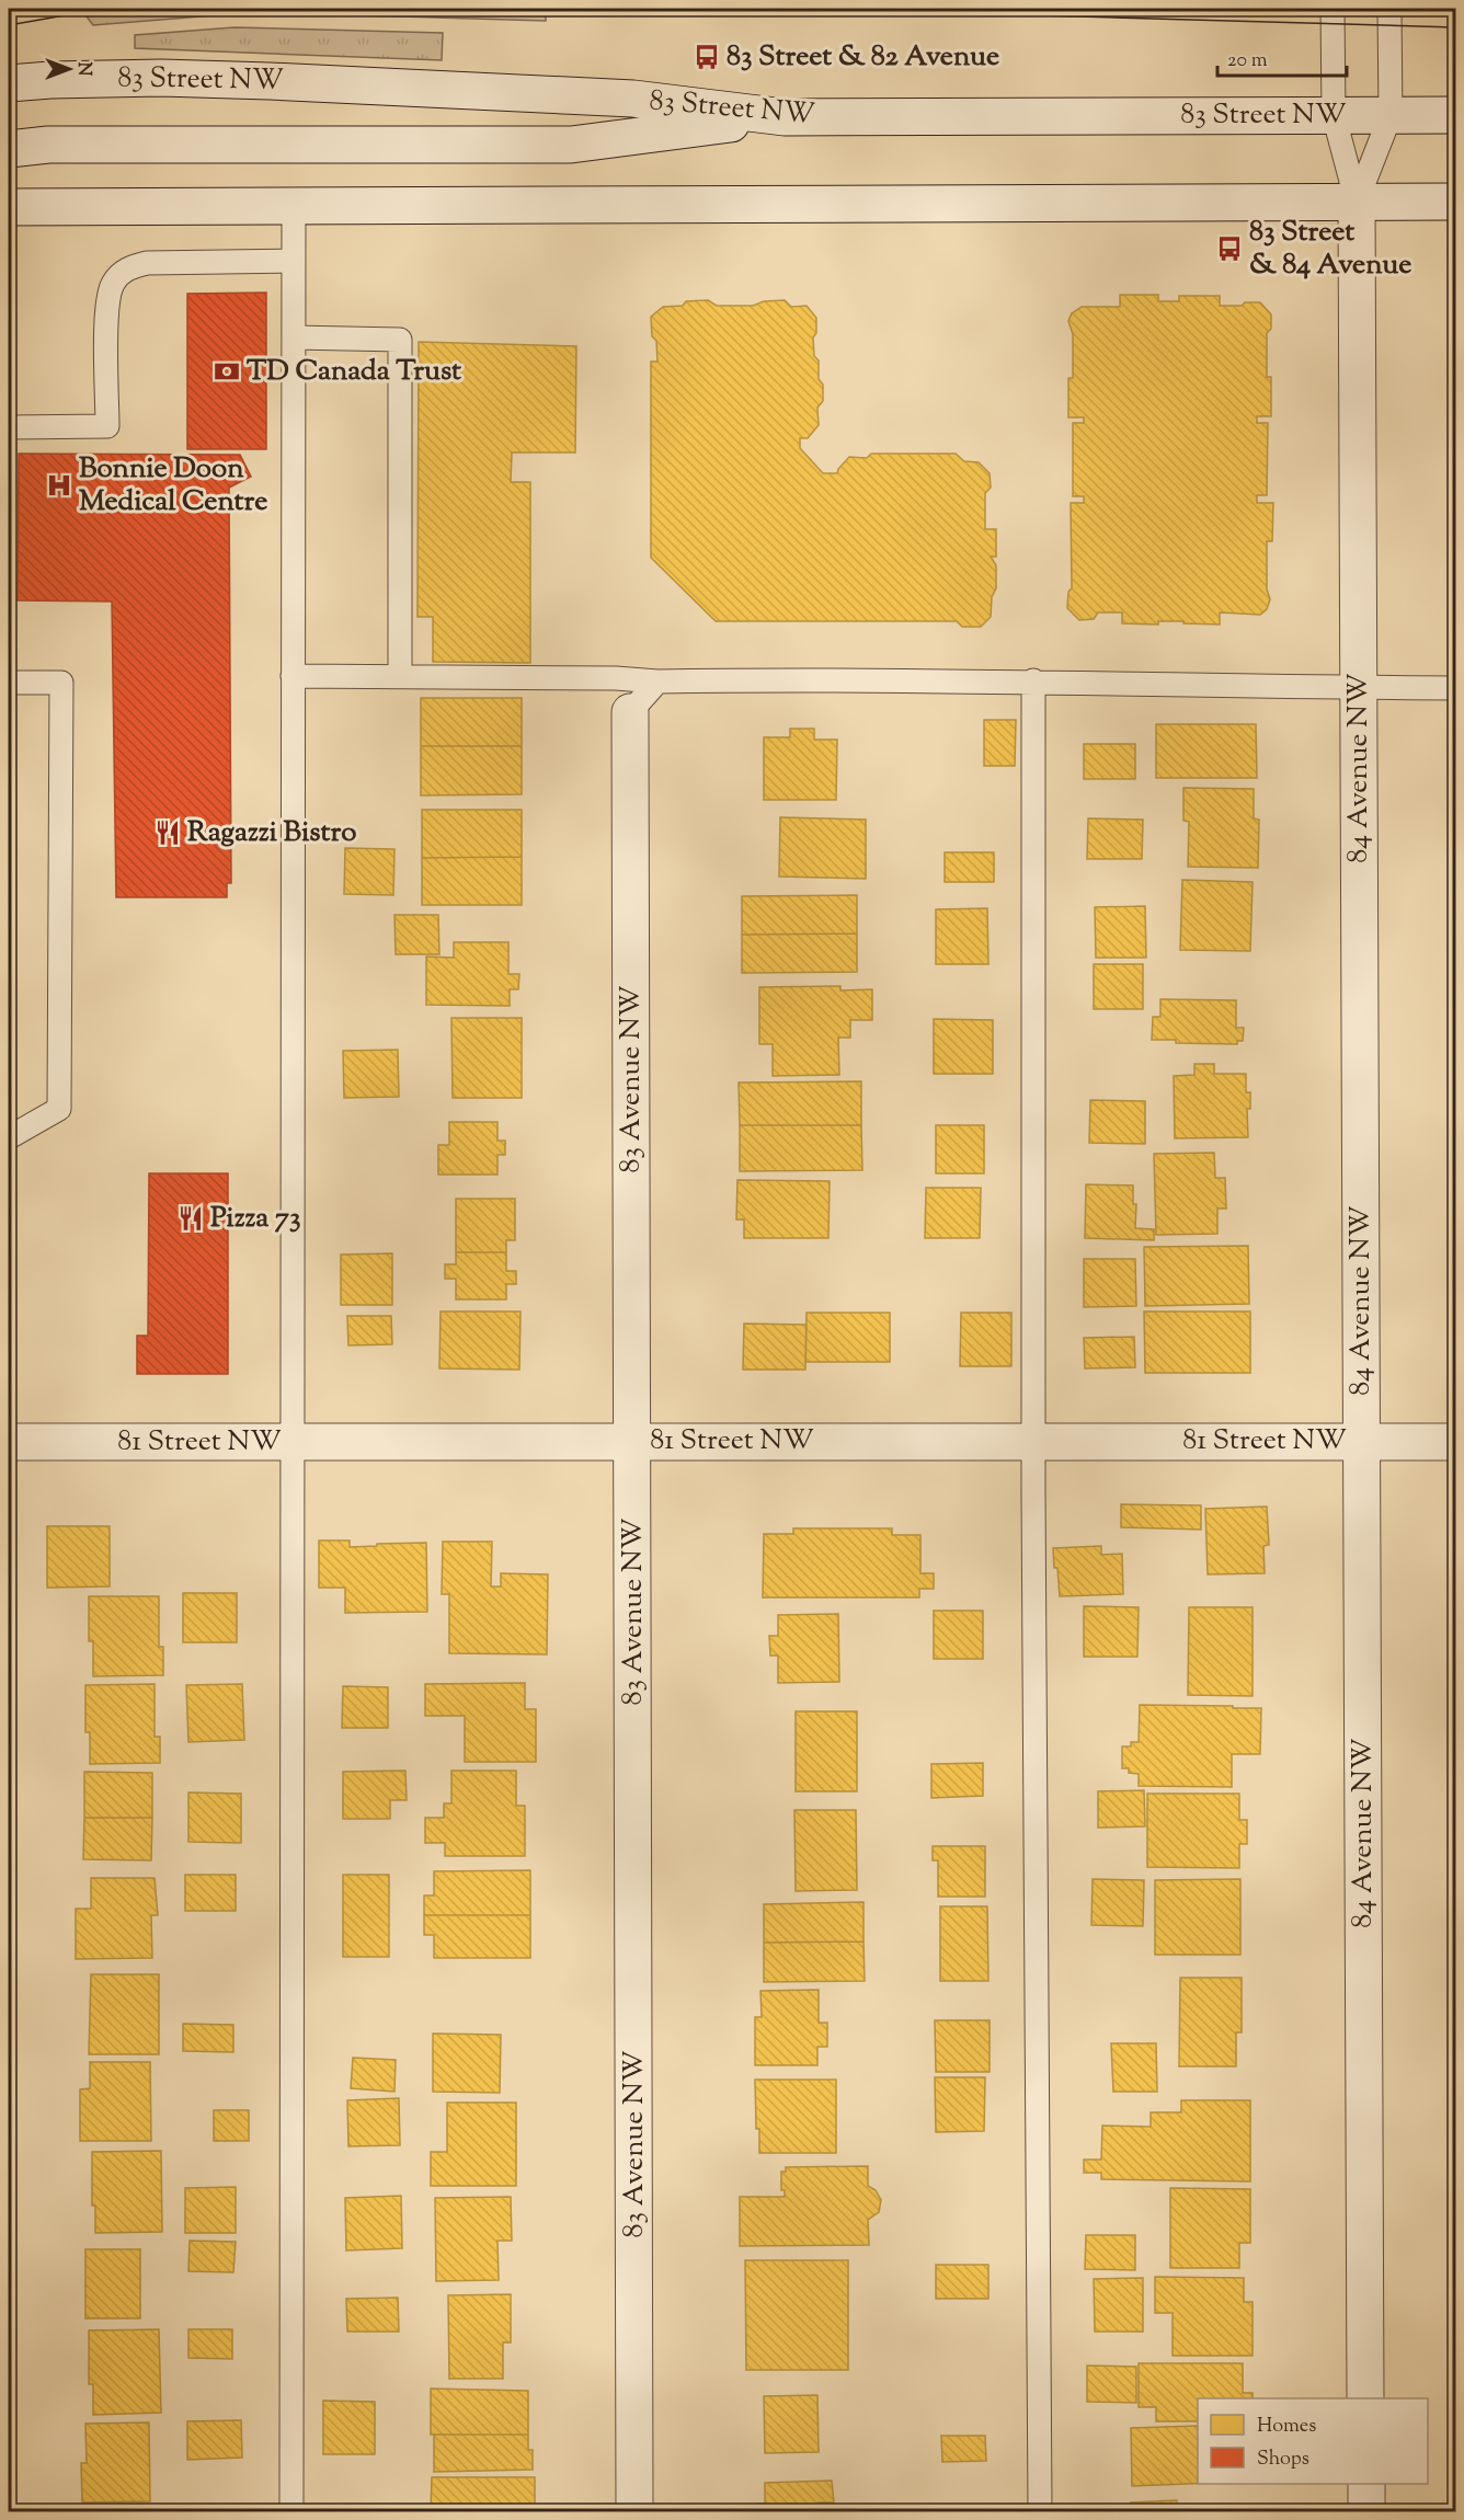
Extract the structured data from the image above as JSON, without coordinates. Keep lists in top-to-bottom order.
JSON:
{
  "streets": {
    "street": [
      "83 Street NW",
      "84 Avenue NW",
      "83 Avenue NW",
      "81 Street NW"
    ]
  },
  "crossings": [
    ["84 Avenue NW", "81 Street NW"],
    ["83 Avenue NW", "81 Street NW"]
  ],
  "places": {
    "bus stop": ["83 Street & 82 Avenue", "83 Street & 84 Avenue"],
    "bank": ["TD Canada Trust"],
    "hospital": ["Bonnie Doon Medical Centre"],
    "restaurant": ["Ragazzi Bistro", "Pizza 73"]
  },
  "legend": ["Homes", "Shops"],
  "scale_bar": "20 m",
  "north": "right"
}
